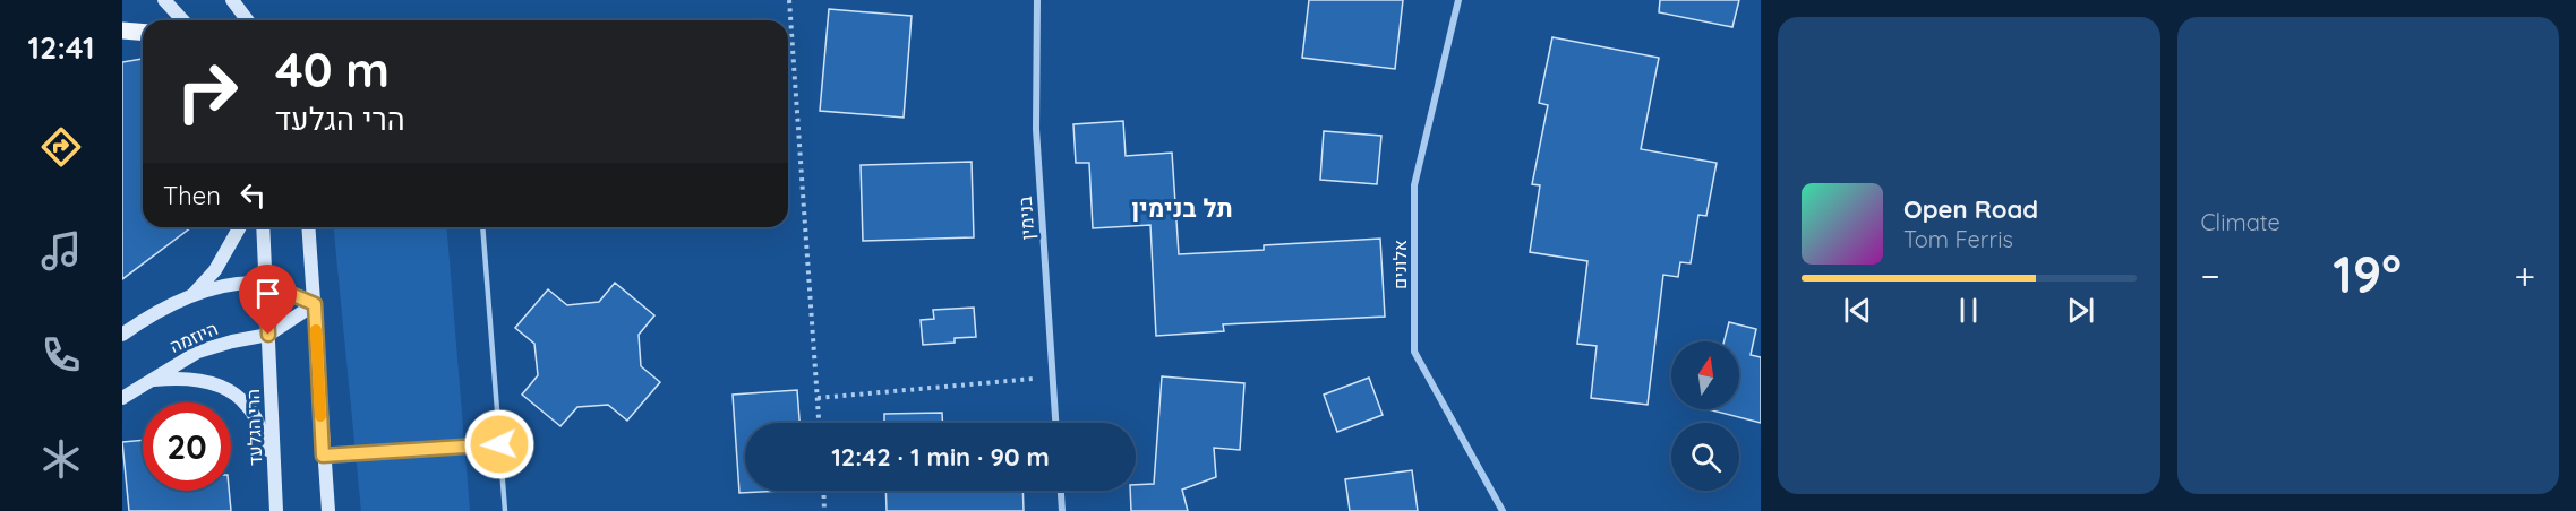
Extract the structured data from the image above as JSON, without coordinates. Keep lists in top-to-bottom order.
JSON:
{
  "streets": {
    "street": [
      "בנימין",
      "אלונים",
      "היוזמה",
      "הרי הגלעד"
    ]
  },
  "crossings": [
    ["היוזמה", "הרי הגלעד"]
  ],
  "districts": ["תל בנימין"],
  "north": "top",
  "page": {
    "tabs": "12:41",
    "tile": "Climate",
    "turn": ["40 m", "הרי הגלעד"],
    "then": "Then",
    "song": ["Open Road", "Tom Ferris"],
    "heat": ["−", "19°", "+"],
    "limit": "20",
    "trip": "12:42 · 1 min · 90 m"
  }
}
